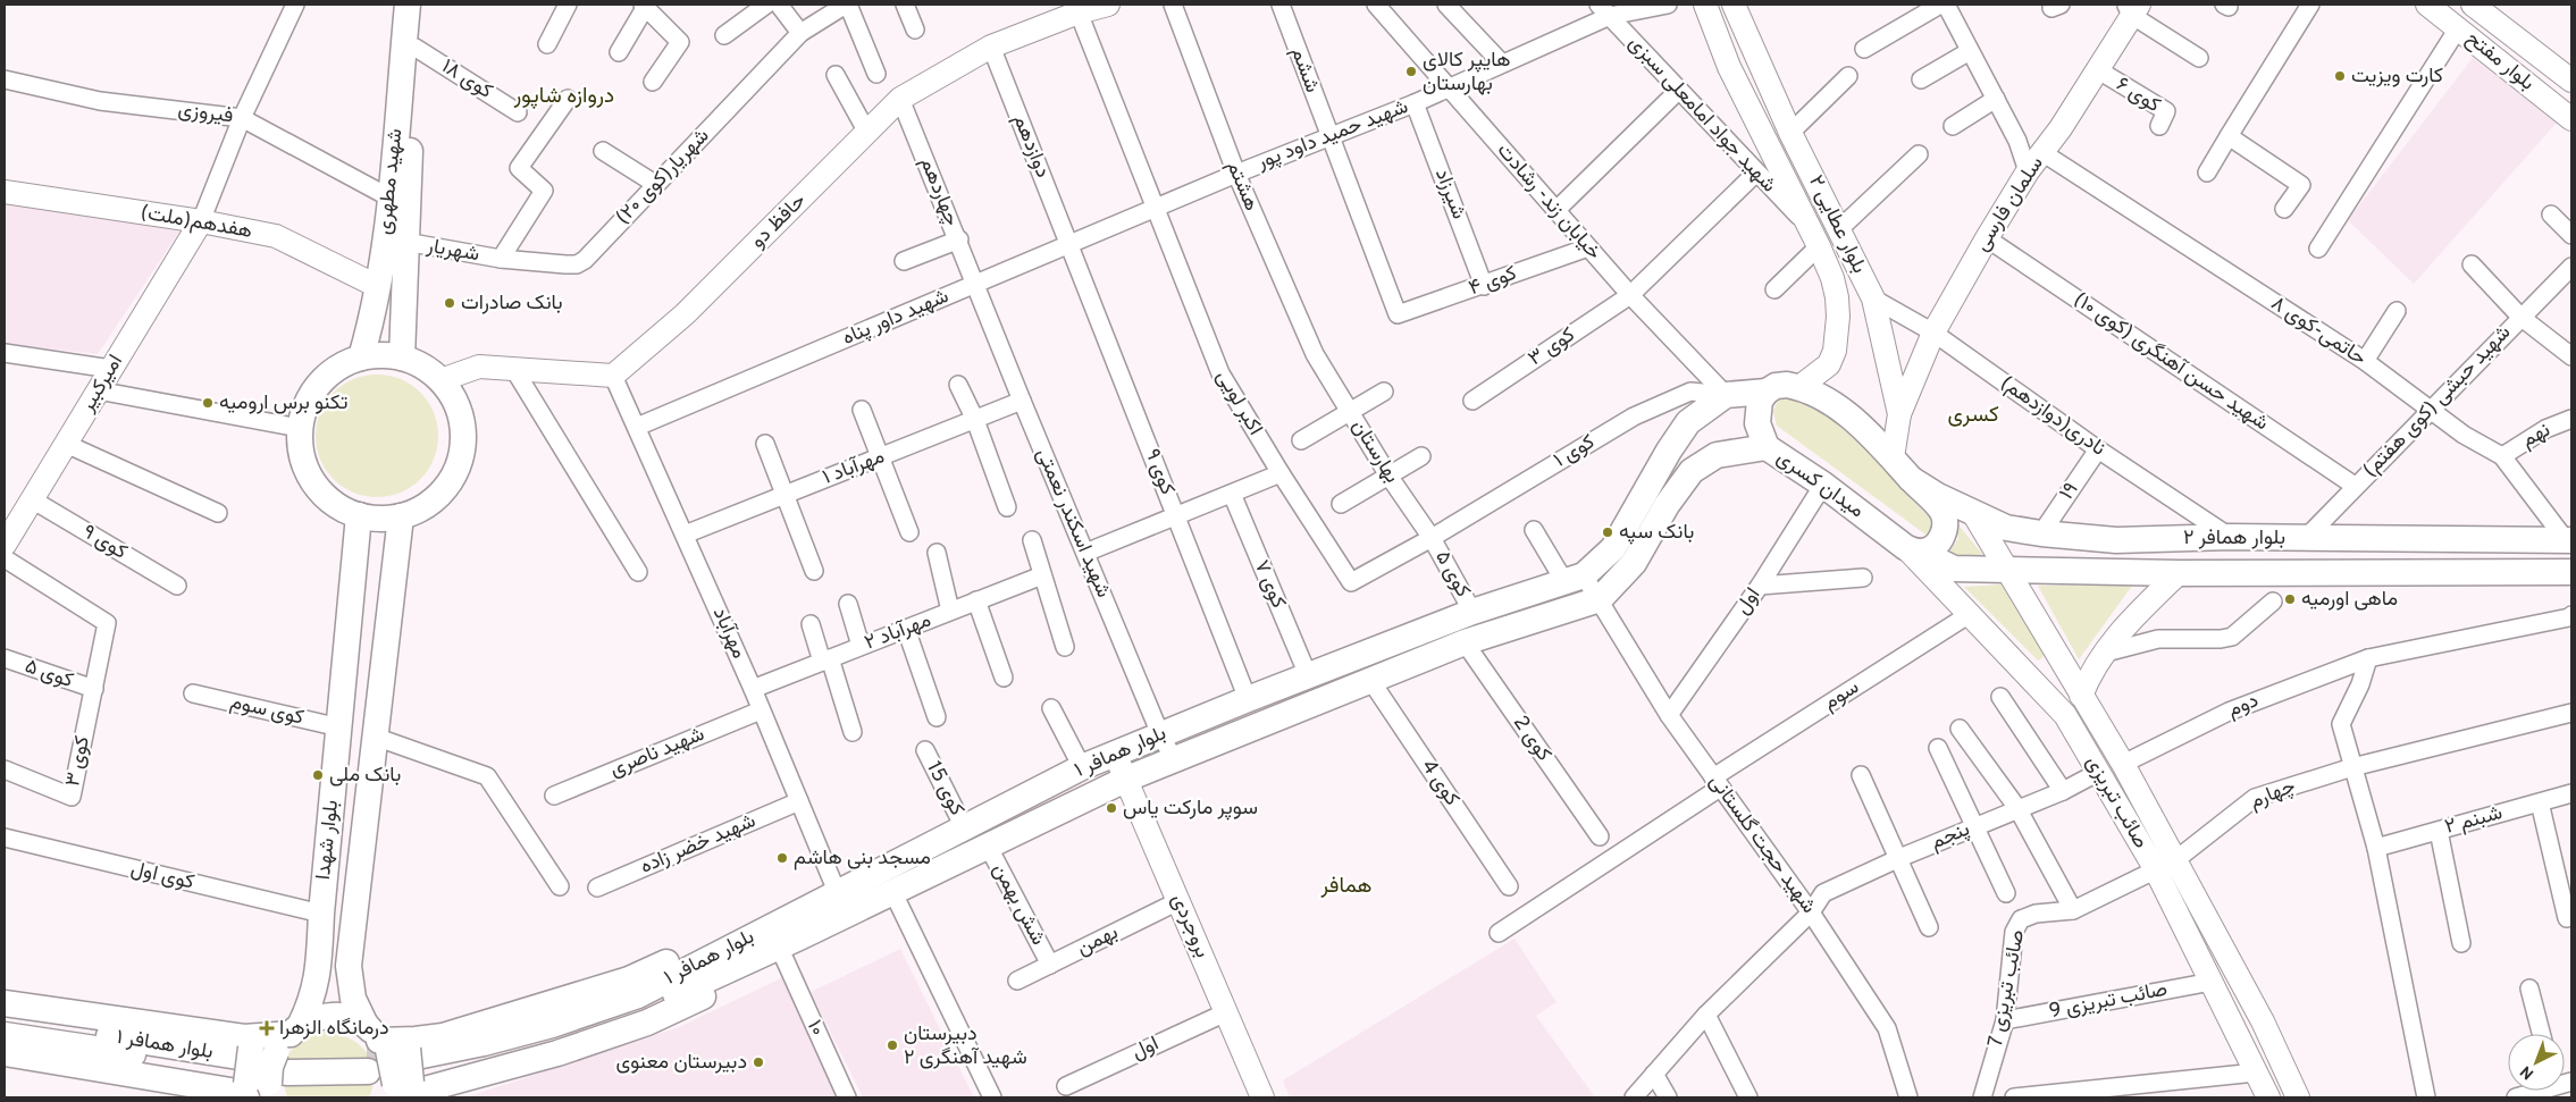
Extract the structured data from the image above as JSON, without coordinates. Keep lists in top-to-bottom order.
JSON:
{
  "streets": {
    "main road": [
      "شهید مطهری",
      "میدان کسری",
      "بلوار همافر ۲",
      "بلوار همافر ۱",
      "بلوار شهدا"
    ],
    "street": [
      "بلوار مفتح",
      "ششم",
      "کوی ۱۸",
      "کوی ۶",
      "فیروزی",
      "شهید جواد امامعلی سبزی",
      "شهید حمید داود پور",
      "دوازدهم",
      "شهریار(کوی ۲۰)",
      "هشتم",
      "چهاردهم",
      "شیرزاد",
      "خیابان زند- رشادت",
      "سلمان فارسی",
      "حافظ دو",
      "هفدهم(ملت)",
      "بلوار عطایی ۲",
      "شهریار",
      "کوی ۴",
      "شهید داور پناه",
      "حاتمی-کوی ۸",
      "کوی ۳",
      "شهید حسن آهنگری (کوی ۱۰)",
      "امیرکبیر",
      "شهید حبشی (کوی هفتم)",
      "اکبر لویی",
      "نادری(دوازدهم)",
      "نهم",
      "بهارستان",
      "کوی ۱",
      "مهرآباد ۱",
      "کوی ۹",
      "۱۹",
      "شهید اسکندر نعمتی",
      "کوی ۵",
      "کوی ۷",
      "اول",
      "مهرآباد ۲",
      "مهرآباد",
      "سوم",
      "دوم",
      "کوی سوم",
      "کوی 2",
      "شهید ناصری",
      "کوی 4",
      "کوی 15",
      "چهارم",
      "صائب تبریزی",
      "شبنم ۲",
      "پنجم",
      "شهید خضر زاده",
      "شهید حجت گلستانی",
      "کوی اول",
      "شش بهمن",
      "بروجردی",
      "بهمن",
      "صائب تبریزی 7",
      "صائب تبریزی 9",
      "۱۰"
    ]
  },
  "crossings": [
    ["ششم", "شهید حمید داود پور"],
    ["ششم", "کوی ۴"],
    ["کوی ۱۸", "شهید مطهری"],
    ["کوی ۶", "سلمان فارسی"],
    ["فیروزی", "شهید مطهری"],
    ["شهید جواد امامعلی سبزی", "بلوار عطایی ۲"],
    ["شهید حمید داود پور", "هشتم"],
    ["شهید حمید داود پور", "شیرزاد"],
    ["شهید حمید داود پور", "خیابان زند- رشادت"],
    ["شهید حمید داود پور", "شهید داور پناه"],
    ["شهید حمید داود پور", "اکبر لویی"],
    ["دوازدهم", "حافظ دو"],
    ["دوازدهم", "شهید داور پناه"],
    ["دوازدهم", "کوی ۹"],
    ["شهریار(کوی ۲۰)", "شهریار"],
    ["شهید مطهری", "هفدهم(ملت)"],
    ["شهید مطهری", "شهریار"],
    ["شهید مطهری", "بلوار شهدا"],
    ["هشتم", "بهارستان"],
    ["چهاردهم", "حافظ دو"],
    ["چهاردهم", "شهید داور پناه"],
    ["چهاردهم", "شهید اسکندر نعمتی"],
    ["شیرزاد", "کوی ۴"],
    ["خیابان زند- رشادت", "کوی ۴"],
    ["خیابان زند- رشادت", "کوی ۳"],
    ["خیابان زند- رشادت", "کوی ۱"],
    ["خیابان زند- رشادت", "بلوار همافر ۱"],
    ["سلمان فارسی", "بلوار عطایی ۲"],
    ["سلمان فارسی", "حاتمی-کوی ۸"],
    ["سلمان فارسی", "شهید حسن آهنگری (کوی ۱۰)"],
    ["سلمان فارسی", "نادری(دوازدهم)"],
    ["حافظ دو", "اکبر لویی"],
    ["حافظ دو", "مهرآباد"],
    ["هفدهم(ملت)", "امیرکبیر"],
    ["بلوار عطایی ۲", "نادری(دوازدهم)"],
    ["شهید داور پناه", "اکبر لویی"],
    ["شهید داور پناه", "کوی ۹"],
    ["شهید داور پناه", "شهید اسکندر نعمتی"],
    ["شهید داور پناه", "مهرآباد"],
    ["حاتمی-کوی ۸", "شهید حبشی (کوی هفتم)"],
    ["حاتمی-کوی ۸", "نهم"],
    ["حاتمی-کوی ۸", "بلوار همافر ۲"],
    ["کوی ۳", "کوی ۵"],
    ["شهید حسن آهنگری (کوی ۱۰)", "شهید حبشی (کوی هفتم)"],
    ["امیرکبیر", "کوی ۹"],
    ["شهید حبشی (کوی هفتم)", "بلوار همافر ۲"],
    ["اکبر لویی", "کوی ۱"],
    ["نادری(دوازدهم)", "۱۹"],
    ["نادری(دوازدهم)", "بلوار همافر ۲"],
    ["بهارستان", "کوی ۱"],
    ["بهارستان", "کوی ۵"],
    ["کوی ۱", "کوی ۵"],
    ["کوی ۱", "بلوار همافر ۱"],
    ["مهرآباد ۱", "شهید اسکندر نعمتی"],
    ["مهرآباد ۱", "مهرآباد"],
    ["کوی ۹", "بلوار همافر ۱"],
    ["میدان کسری", "بلوار همافر ۲"],
    ["میدان کسری", "اول"],
    ["میدان کسری", "بلوار همافر ۱"],
    ["میدان کسری", "صائب تبریزی"],
    ["۱۹", "بلوار همافر ۲"],
    ["شهید اسکندر نعمتی", "بلوار همافر ۱"],
    ["بلوار همافر ۲", "صائب تبریزی"],
    ["کوی ۵", "بلوار همافر ۱"],
    ["کوی ۷", "بلوار همافر ۱"],
    ["اول", "شهید حجت گلستانی"],
    ["اول", "بروجردی"],
    ["مهرآباد ۲", "مهرآباد"],
    ["مهرآباد", "شهید ناصری"],
    ["مهرآباد", "بلوار همافر ۱"],
    ["مهرآباد", "شهید خضر زاده"],
    ["سوم", "صائب تبریزی"],
    ["سوم", "شهید حجت گلستانی"],
    ["دوم", "صائب تبریزی"],
    ["کوی سوم", "بلوار شهدا"],
    ["کوی 2", "بلوار همافر ۱"],
    ["بلوار همافر ۱", "کوی 4"],
    ["بلوار همافر ۱", "کوی 15"],
    ["بلوار همافر ۱", "بلوار شهدا"],
    ["بلوار همافر ۱", "شهید حجت گلستانی"],
    ["بلوار همافر ۱", "شش بهمن"],
    ["بلوار همافر ۱", "بروجردی"],
    ["چهارم", "صائب تبریزی"],
    ["چهارم", "صائب تبریزی 7"],
    ["صائب تبریزی", "پنجم"],
    ["صائب تبریزی", "صائب تبریزی 7"],
    ["صائب تبریزی", "صائب تبریزی 9"],
    ["پنجم", "شهید حجت گلستانی"],
    ["بلوار شهدا", "کوی اول"],
    ["شش بهمن", "بهمن"],
    ["بروجردی", "بهمن"],
    ["صائب تبریزی 7", "صائب تبریزی 9"]
  ],
  "districts": ["دروازه شاپور", "کسری", "همافر"],
  "places": {
    "other": [
      "هایپر کالای بهارستان",
      "کارت ویزیت",
      "بانک صادرات",
      "تکنو برس ارومیه",
      "بانک سپه",
      "ماهی اورمیه",
      "بانک ملی",
      "سوپر مارکت یاس",
      "مسجد بنی هاشم",
      "دبیرستان شهید آهنگری ۲",
      "دبیرستان معنوی"
    ],
    "health": ["درمانگاه الزهرا"]
  },
  "north": "bottom left"
}
